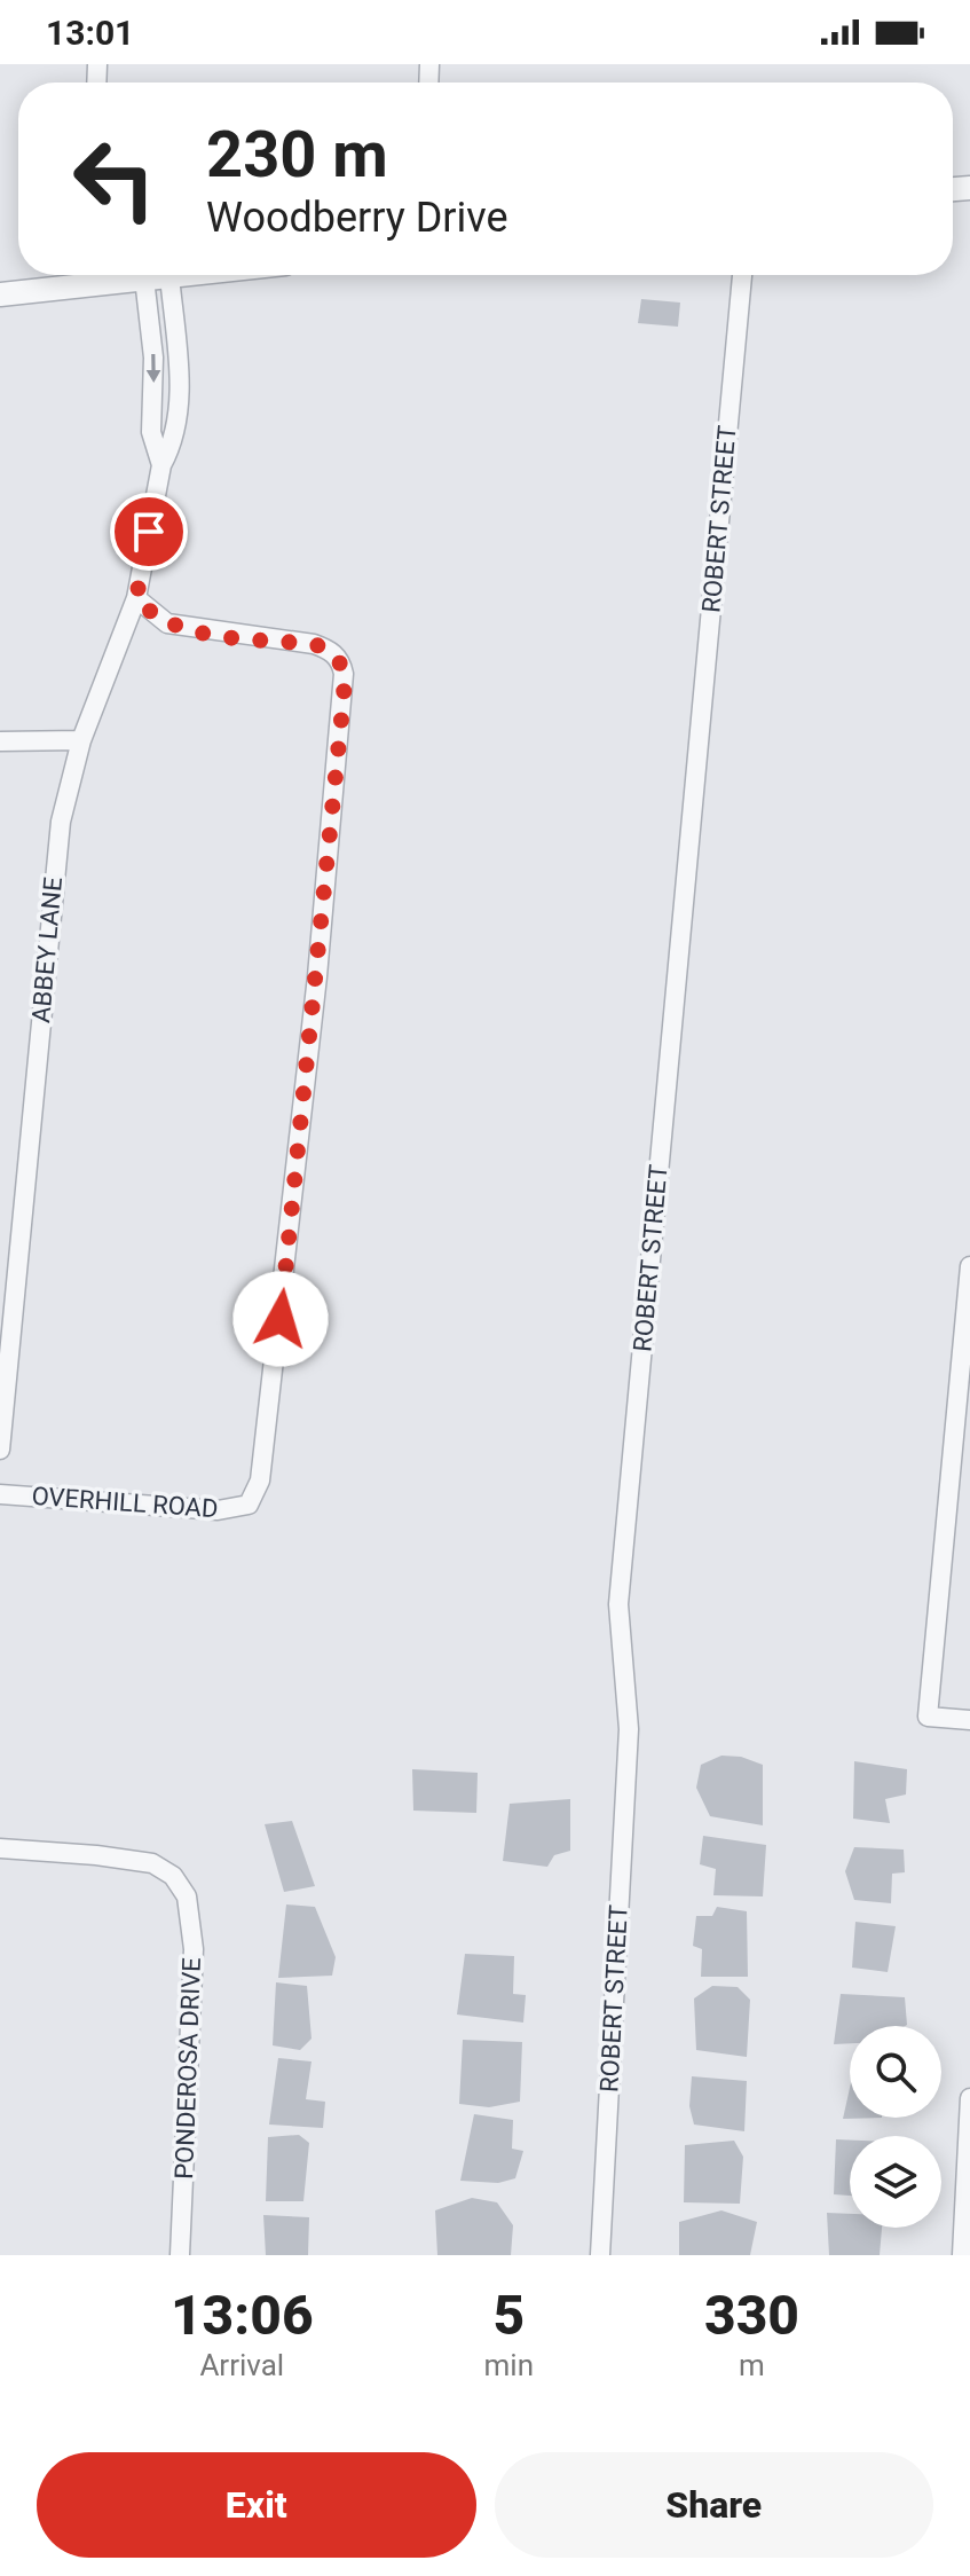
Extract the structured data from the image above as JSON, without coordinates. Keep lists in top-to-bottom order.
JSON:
{
  "streets": {
    "street": [
      "ROBERT STREET",
      "ABBEY LANE",
      "OVERHILL ROAD",
      "PONDEROSA DRIVE"
    ]
  },
  "crossings": [
    ["ABBEY LANE", "OVERHILL ROAD"]
  ],
  "page": {
    "status": "13:01",
    "turn": ["230 m", "Woodberry Drive"],
    "eta": [
      "13:06",
      "Arrival",
      "5",
      "min",
      "330",
      "m"
    ],
    "buttons": ["Exit", "Share"]
  }
}
